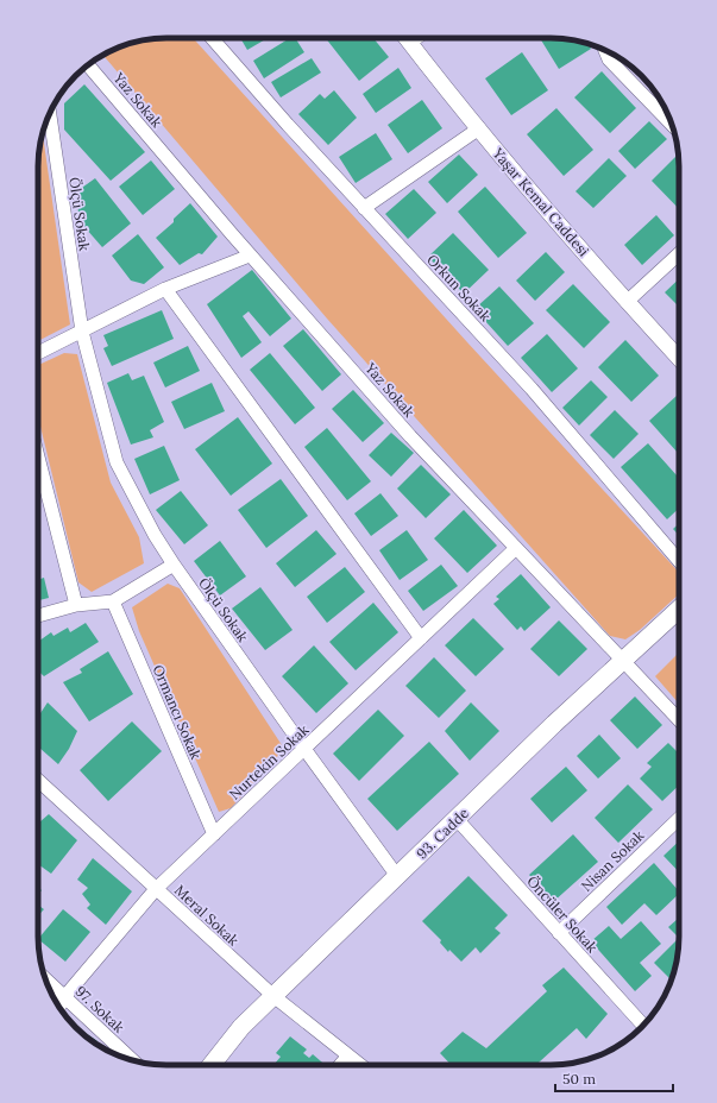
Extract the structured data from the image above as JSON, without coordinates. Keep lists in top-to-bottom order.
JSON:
{
  "streets": {
    "main road": ["93. Cadde"],
    "street": [
      "Yaz Sokak",
      "Yaşar Kemal Caddesi",
      "Ölçü Sokak",
      "Orkun Sokak",
      "Ormancı Sokak",
      "Nurtekin Sokak",
      "Nisan Sokak",
      "Öncüler Sokak",
      "Meral Sokak",
      "97. Sokak"
    ]
  },
  "crossings": [
    ["Yaz Sokak", "Nurtekin Sokak"],
    ["Yaz Sokak", "93. Cadde"],
    ["Ölçü Sokak", "Nurtekin Sokak"],
    ["Ölçü Sokak", "93. Cadde"],
    ["Ormancı Sokak", "Nurtekin Sokak"],
    ["Nurtekin Sokak", "Meral Sokak"],
    ["Nurtekin Sokak", "97. Sokak"],
    ["93. Cadde", "Öncüler Sokak"],
    ["93. Cadde", "Meral Sokak"],
    ["Nisan Sokak", "Öncüler Sokak"]
  ],
  "scale_bar": "50 m"
}
